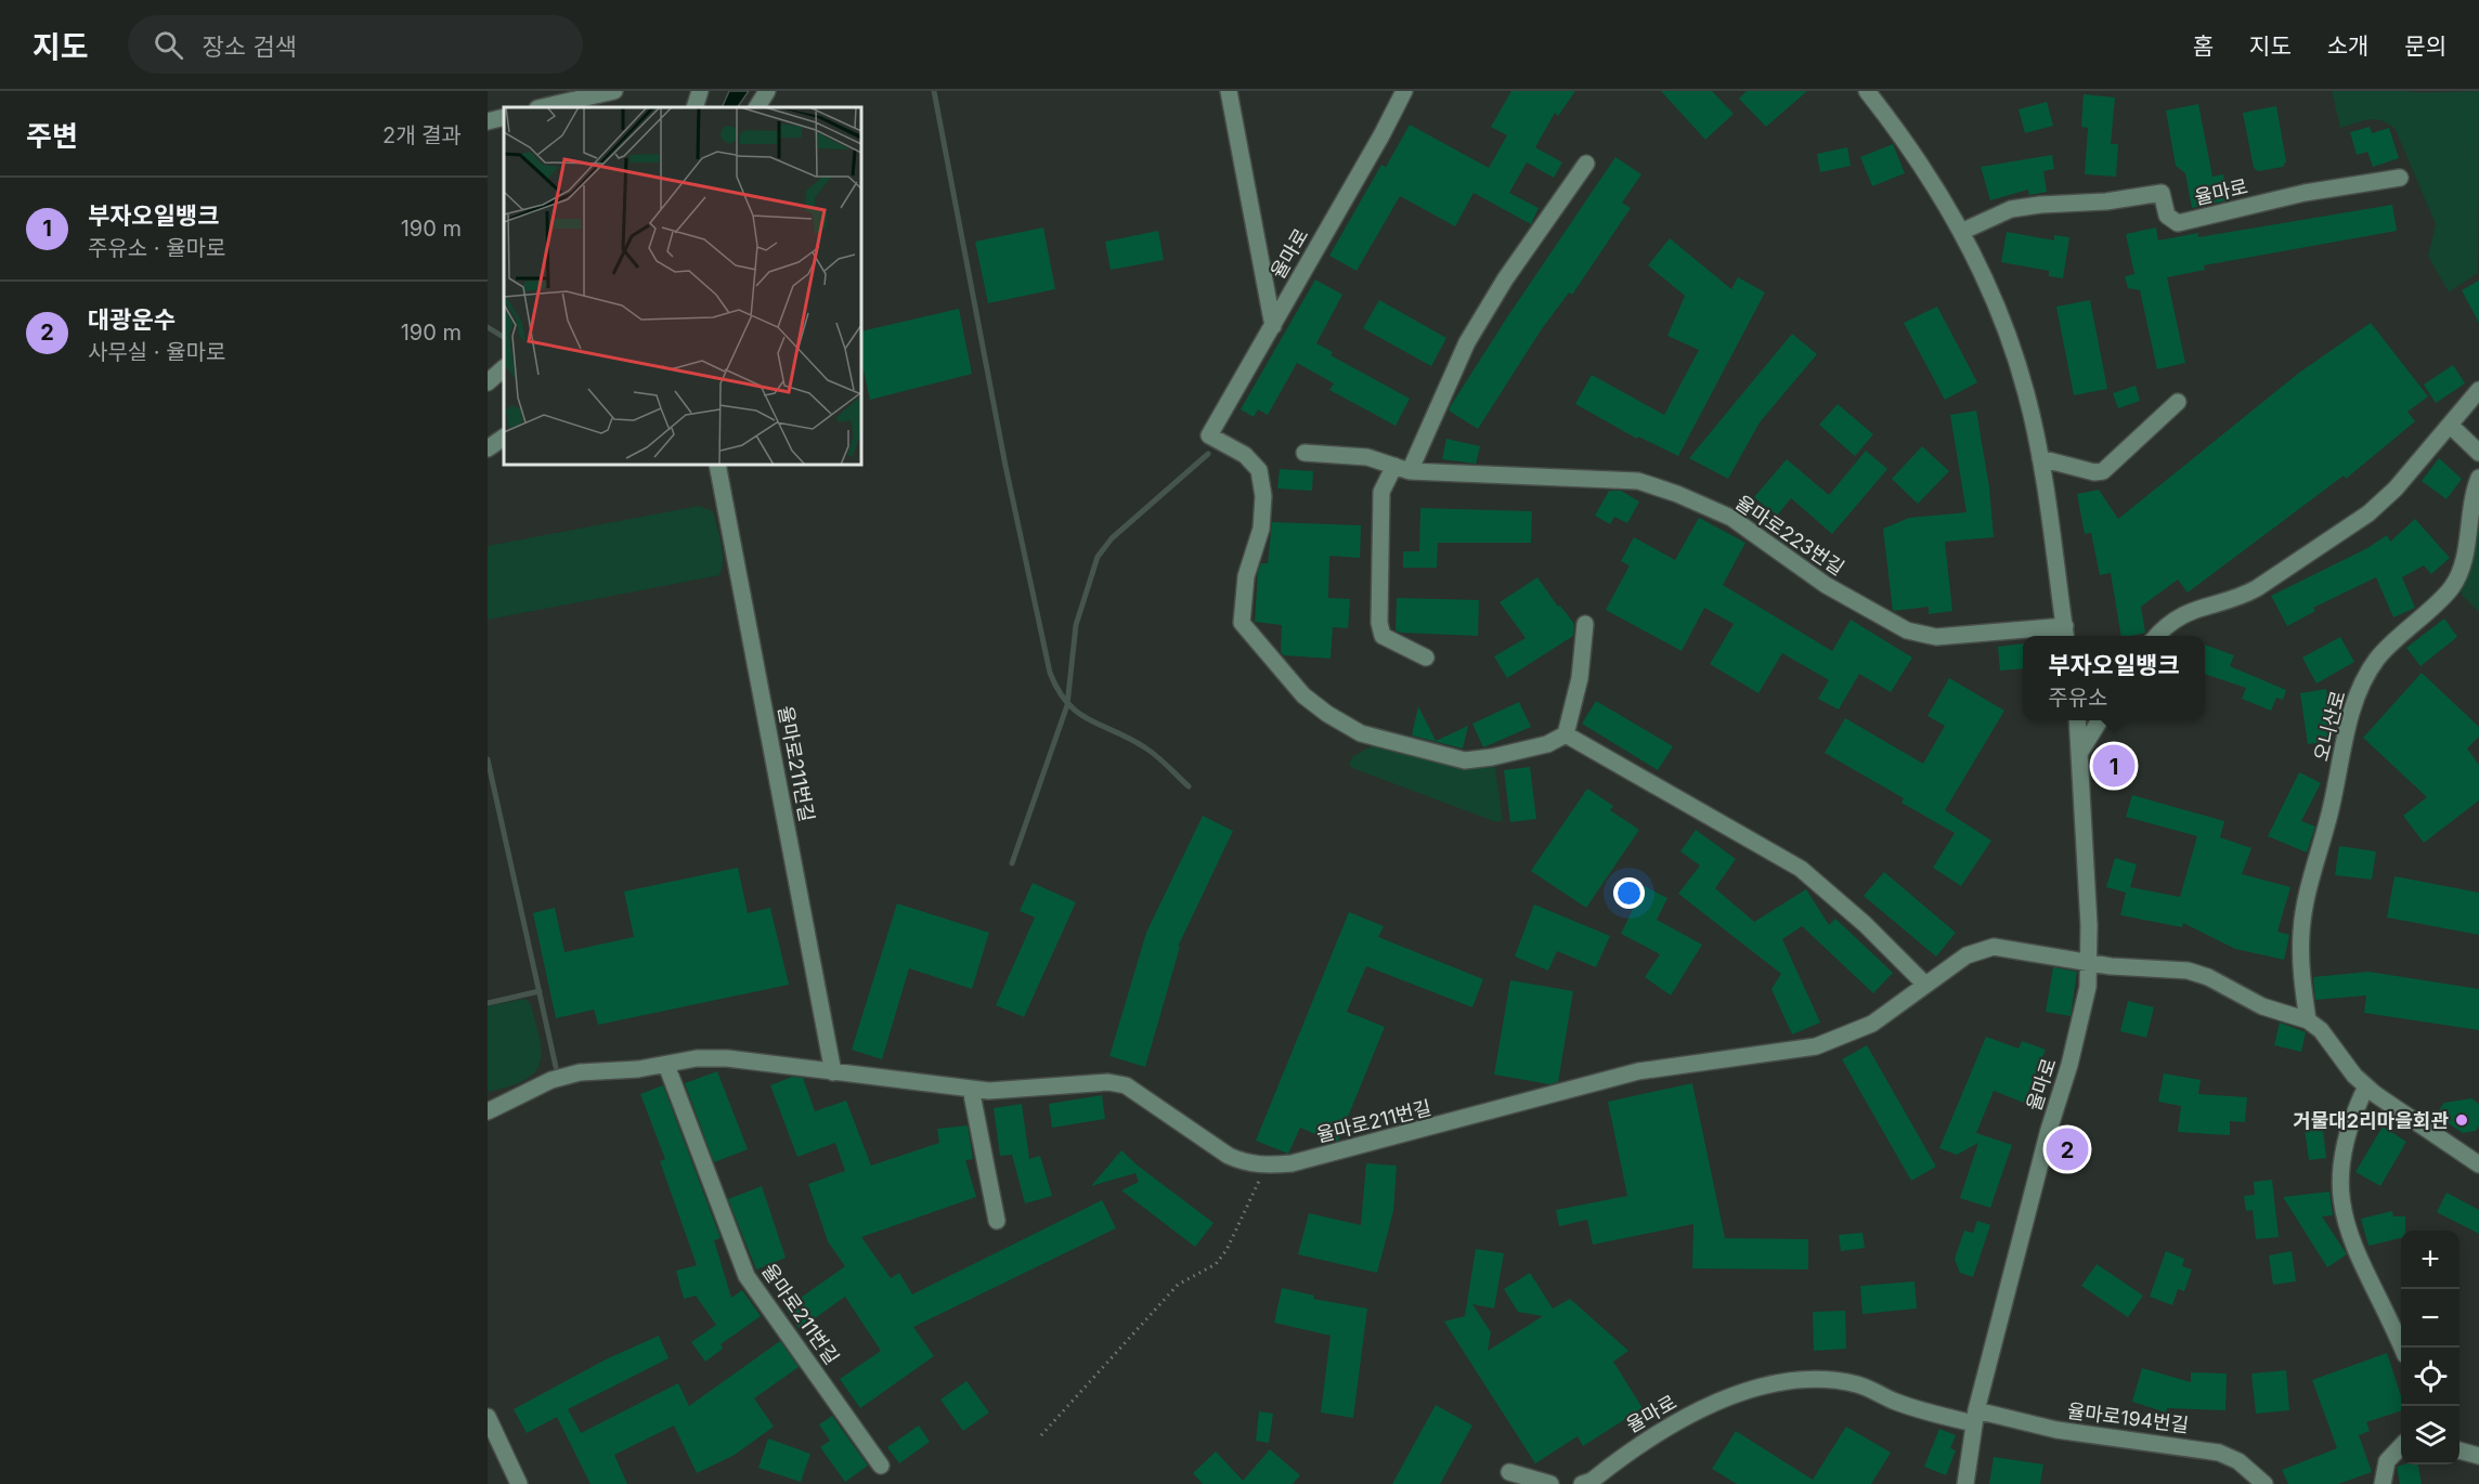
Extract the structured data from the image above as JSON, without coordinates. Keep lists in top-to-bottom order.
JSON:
{
  "streets": {
    "street": [
      "율마로",
      "율마로223번길",
      "오니산로",
      "율마로211번길",
      "율마로194번길"
    ]
  },
  "crossings": [
    ["율마로", "율마로211번길"],
    ["율마로", "율마로194번길"]
  ],
  "places": ["거물대2리마을회관"],
  "page": {
    "header": "지도",
    "search": "장소 검색",
    "nav": [
      "홈",
      "지도",
      "소개",
      "문의"
    ],
    "heading": ["주변", "2개 결과"],
    "list": [
      {
        "mark": "1",
        "name": "부자오일뱅크",
        "note": "주유소 · 율마로",
        "value": "190 m"
      },
      {
        "mark": "2",
        "name": "대광운수",
        "note": "사무실 · 율마로",
        "value": "190 m"
      }
    ],
    "popup": ["부자오일뱅크", "주유소"],
    "pins": ["1", "2"],
    "map_buttons": ["+", "−"]
  }
}
